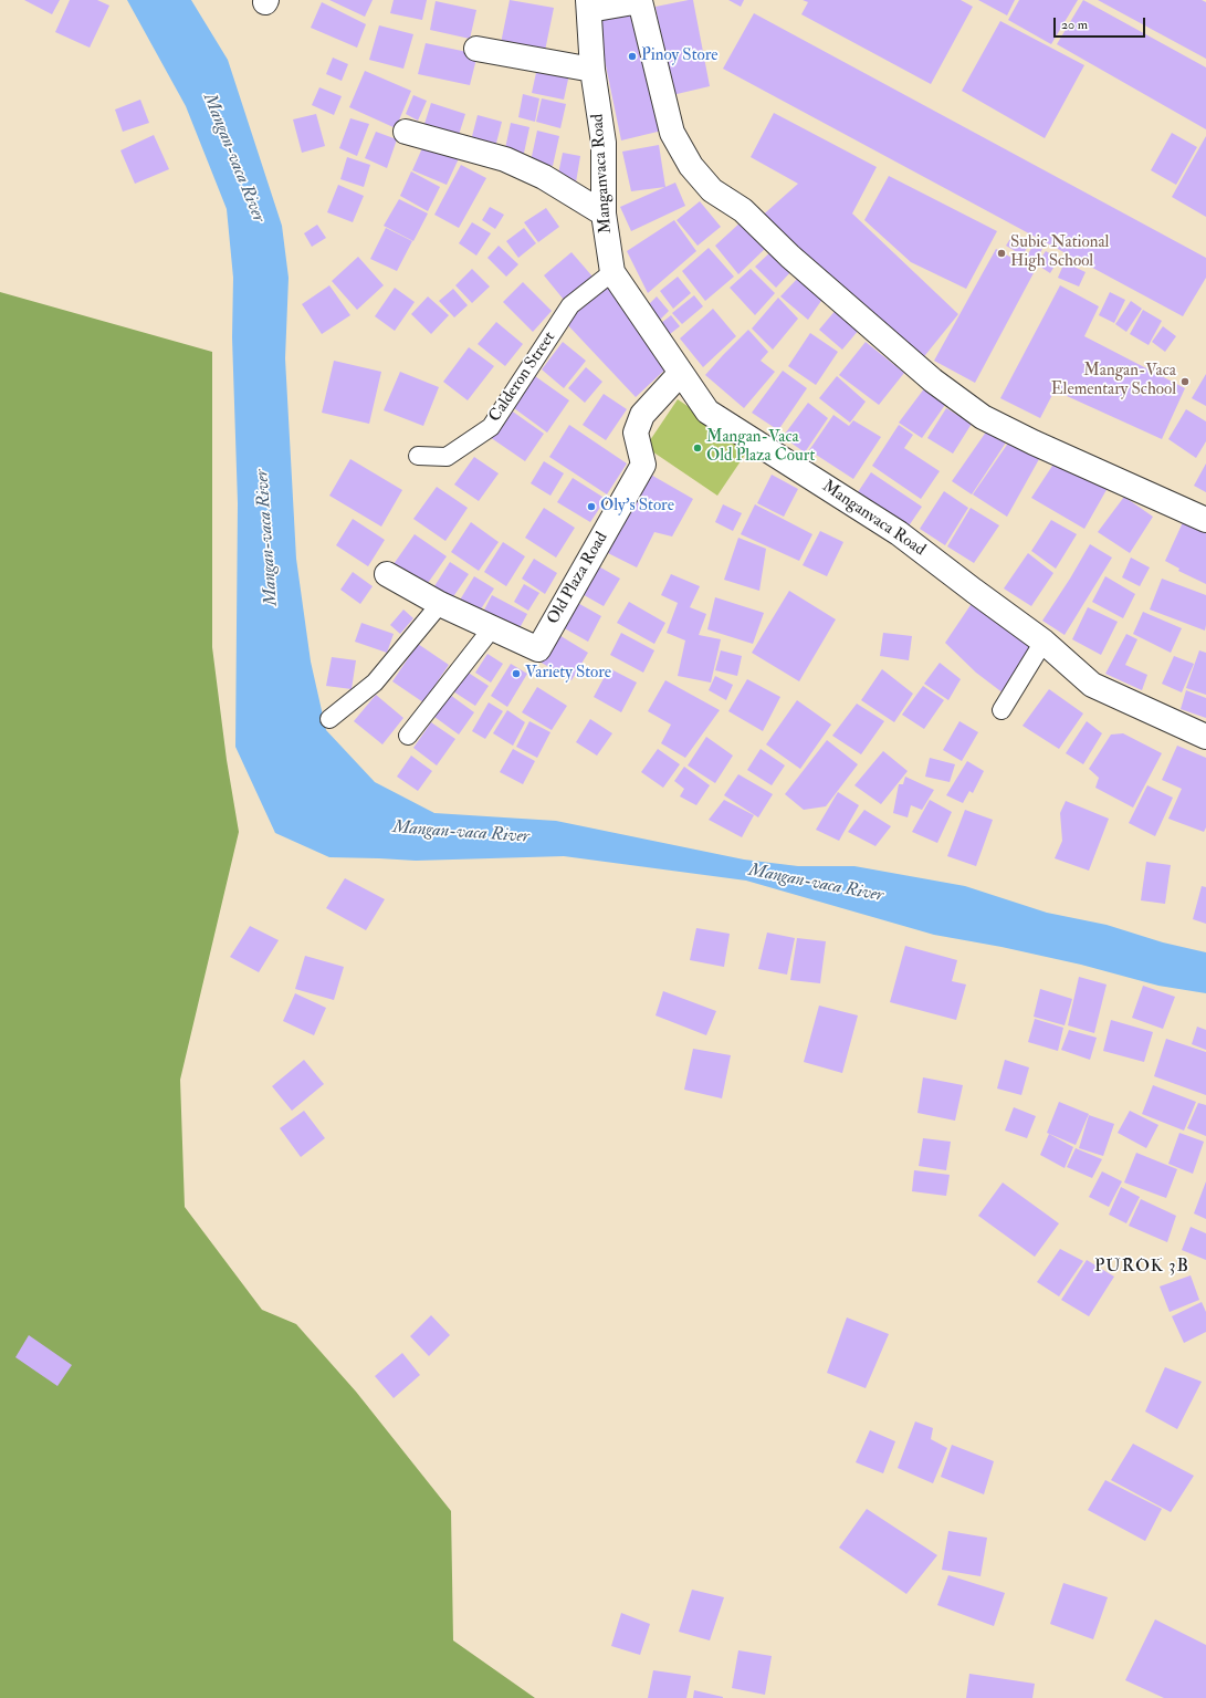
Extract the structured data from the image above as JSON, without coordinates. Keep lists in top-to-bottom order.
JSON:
{
  "streets": {
    "street": ["Manganvaca Road", "Old Plaza Road"],
    "lane": ["Calderon Street"]
  },
  "crossings": [
    ["Manganvaca Road", "Calderon Street"],
    ["Manganvaca Road", "Old Plaza Road"]
  ],
  "districts": ["PUROK 3B"],
  "water": ["Mangan-vaca River"],
  "places": [
    "Pinoy Store",
    "Subic National High School",
    "Mangan-Vaca Elementary School",
    "Mangan-Vaca Old Plaza Court",
    "Oly's Store",
    "Variety Store"
  ],
  "scale_bar": "20 m"
}
